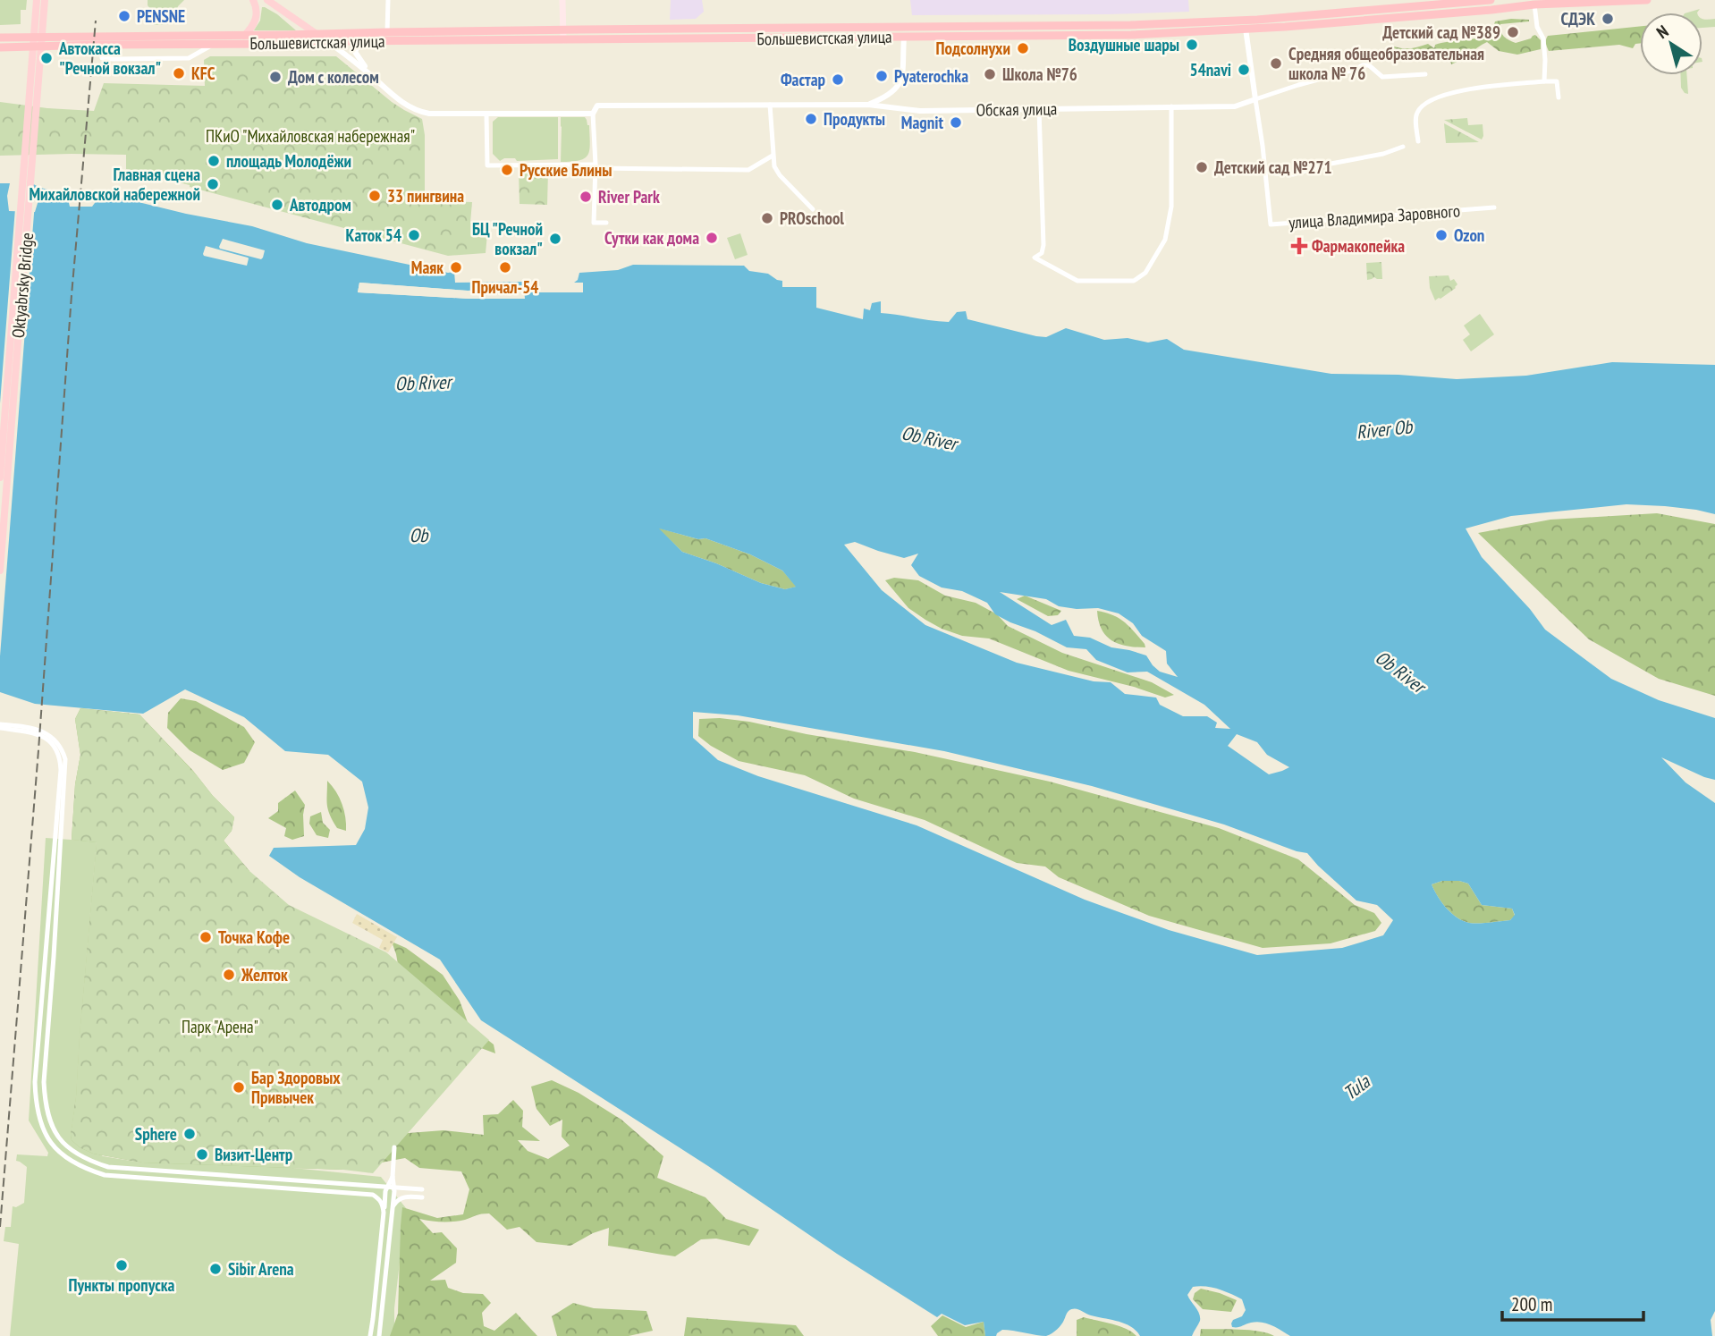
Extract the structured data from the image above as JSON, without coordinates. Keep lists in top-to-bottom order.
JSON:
{
  "streets": {
    "highway": ["Большевистская улица"],
    "main road": ["Oktyabrsky Bridge"],
    "street": ["Обская улица", "улица Владимира Заровного"]
  },
  "water": [
    "Ob River",
    "River Ob",
    "Ob",
    "Tula"
  ],
  "parks": ["ПКиО \"Михайловская набережная\"", "Парк \"Арена\""],
  "places": {
    "other": [
      "PENSNE",
      "СДЭК",
      "Детский сад №389",
      "Воздушные шары",
      "Подсолнухи",
      "Автокасса \"Речной вокзал\"",
      "Средняя общеобразовательная школа № 76",
      "54navi",
      "KFC",
      "Школа №76",
      "Pyaterochka",
      "Дом с колесом",
      "Фастар",
      "Продукты",
      "Magnit",
      "площадь Молодёжи",
      "Детский сад №271",
      "Русские Блины",
      "Главная сцена Михайловской набережной",
      "33 пингвина",
      "River Park",
      "Автодром",
      "PROschool",
      "Каток 54",
      "Ozon",
      "Сутки как дома",
      "БЦ \"Речной вокзал\"",
      "Маяк",
      "Причал-54",
      "Точка Кофе",
      "Желток",
      "Бар Здоровых Привычек",
      "Sphere",
      "Визит-Центр",
      "Пункты пропуска",
      "Sibir Arena"
    ],
    "health": ["Фармакопейка"]
  },
  "scale_bar": "200 m",
  "north": "top left"
}
